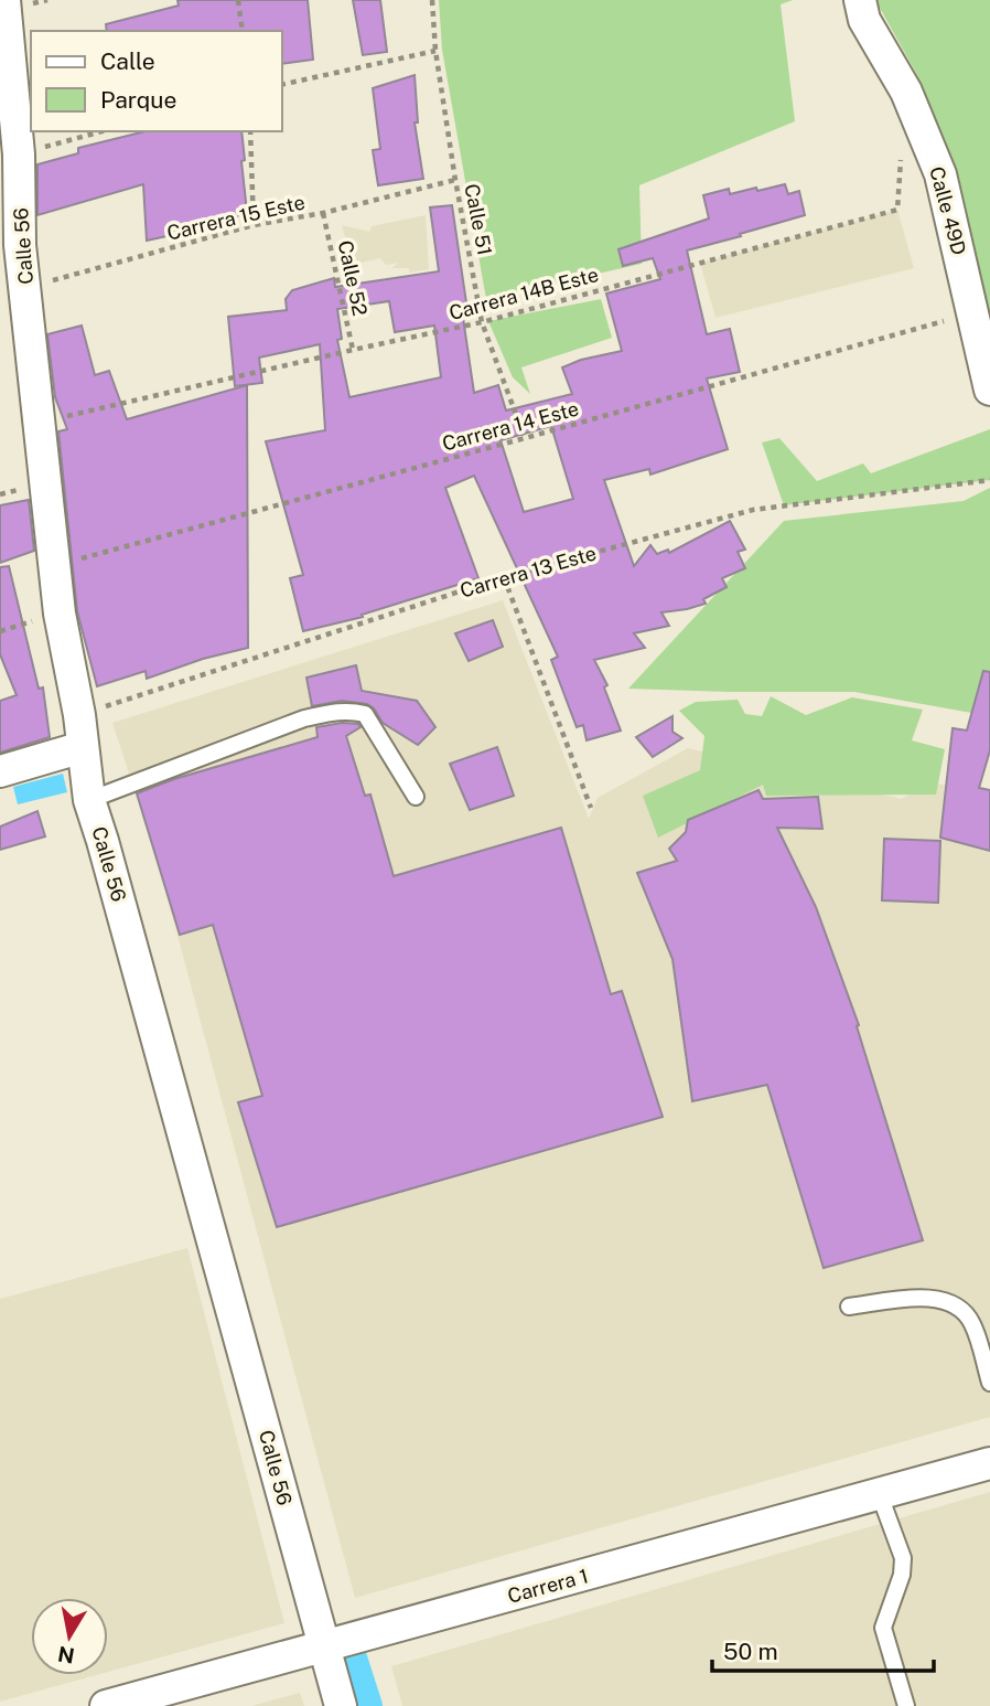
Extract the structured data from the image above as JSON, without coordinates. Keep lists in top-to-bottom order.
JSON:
{
  "streets": {
    "street": ["Calle 49D", "Calle 56", "Carrera 1"],
    "path": [
      "Carrera 15 Este",
      "Calle 51",
      "Calle 52",
      "Carrera 14B Este",
      "Carrera 14 Este",
      "Carrera 13 Este"
    ]
  },
  "crossings": [
    ["Calle 49D", "Carrera 14 Este"],
    ["Carrera 15 Este", "Calle 51"],
    ["Carrera 15 Este", "Calle 56"],
    ["Carrera 15 Este", "Calle 52"],
    ["Calle 51", "Carrera 14B Este"],
    ["Calle 51", "Carrera 14 Este"],
    ["Calle 56", "Carrera 14B Este"],
    ["Calle 56", "Carrera 14 Este"],
    ["Calle 56", "Carrera 13 Este"],
    ["Calle 56", "Carrera 1"],
    ["Calle 52", "Carrera 14B Este"]
  ],
  "legend": ["Calle", "Parque"],
  "scale_bar": "50 m",
  "north": "bottom"
}
